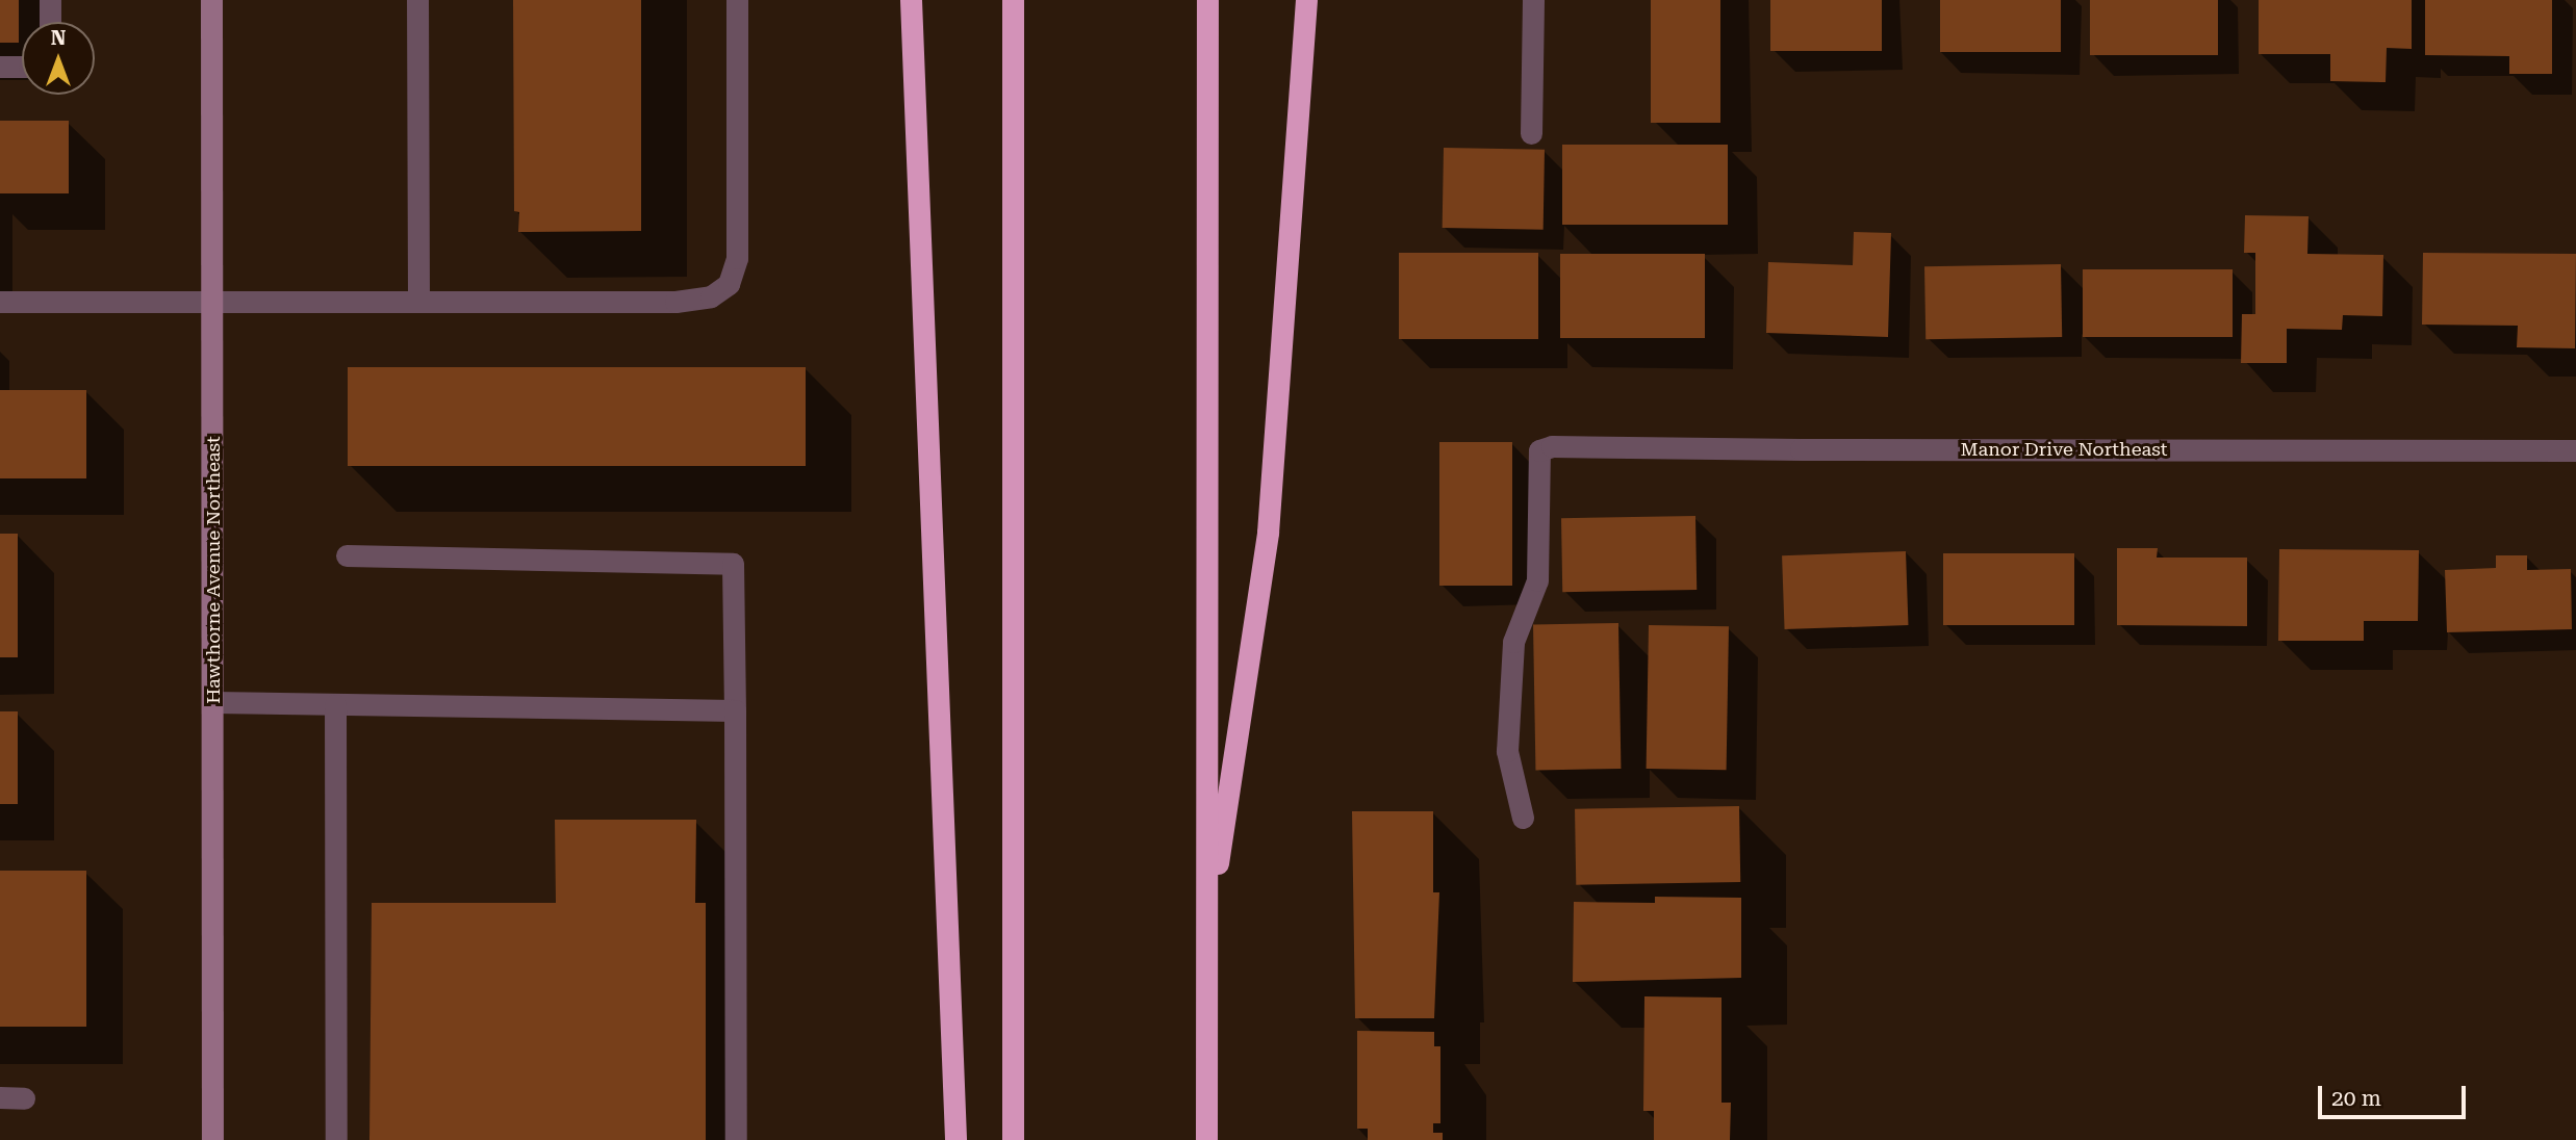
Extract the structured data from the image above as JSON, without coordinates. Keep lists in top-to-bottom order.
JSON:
{
  "streets": {
    "main road": ["Hawthorne Avenue Northeast"],
    "street": ["Manor Drive Northeast"]
  },
  "scale_bar": "20 m",
  "north": "top"
}
